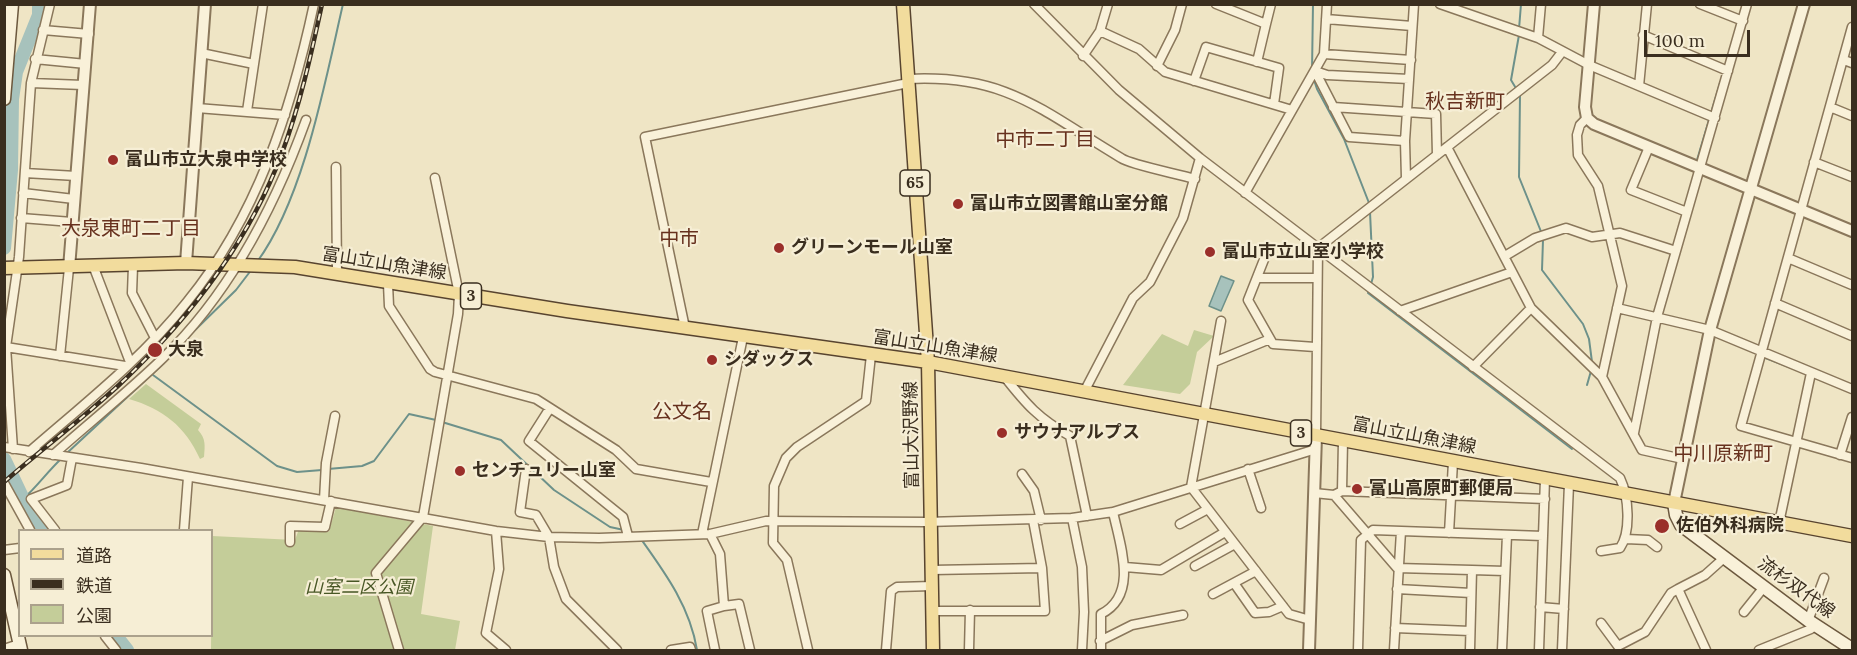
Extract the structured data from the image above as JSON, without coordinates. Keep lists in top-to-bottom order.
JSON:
{
  "streets": {
    "main road": [
      "65",
      "富山立山魚津線",
      "3",
      "富山大沢野線",
      "流杉双代線"
    ]
  },
  "crossings": [
    ["富山立山魚津線", "富山大沢野線"],
    ["富山立山魚津線", "流杉双代線"]
  ],
  "districts": [
    "秋吉新町",
    "中市二丁目",
    "大泉東町二丁目",
    "中市",
    "公文名",
    "中川原新町"
  ],
  "parks": ["山室二区公園"],
  "places": [
    "富山市立大泉中学校",
    "富山市立図書館山室分館",
    "グリーンモール山室",
    "富山市立山室小学校",
    "大泉",
    "シダックス",
    "サウナアルプス",
    "センチュリー山室",
    "富山高原町郵便局",
    "佐伯外科病院"
  ],
  "legend": ["道路", "鉄道", "公園"],
  "scale_bar": "100 m"
}
